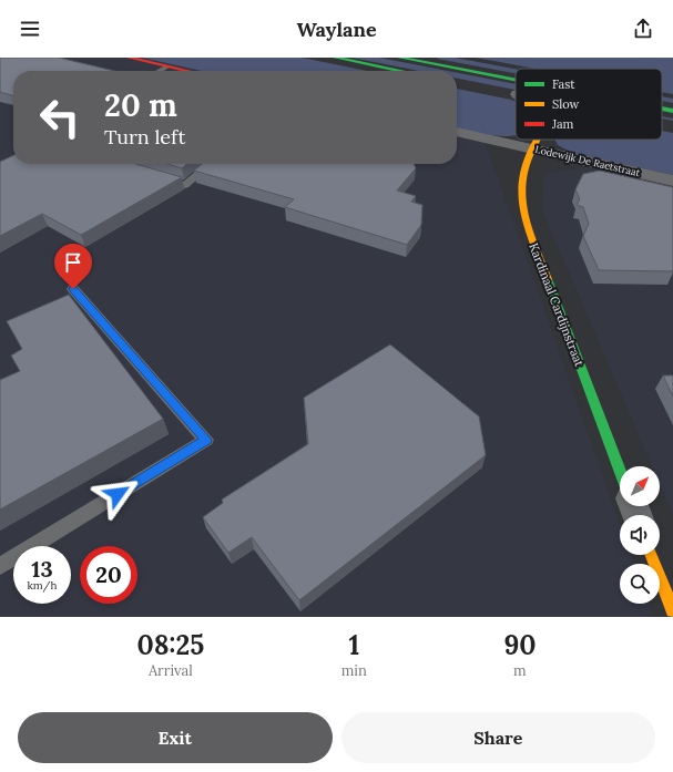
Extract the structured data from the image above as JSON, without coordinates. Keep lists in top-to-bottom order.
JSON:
{
  "streets": {
    "main road": ["Kardinaal Cardijnstraat"],
    "street": ["Lodewijk De Raetstraat"]
  },
  "crossings": [
    ["Lodewijk De Raetstraat", "Kardinaal Cardijnstraat"]
  ],
  "legend": ["Fast", "Slow", "Jam"],
  "north": "top right",
  "page": {
    "header": "Waylane",
    "turn": ["20 m", "Turn left"],
    "speed": "13 km/h",
    "limit": "20",
    "eta": [
      "08:25",
      "Arrival",
      "1",
      "min",
      "90",
      "m"
    ],
    "buttons": ["Exit", "Share"]
  }
}
